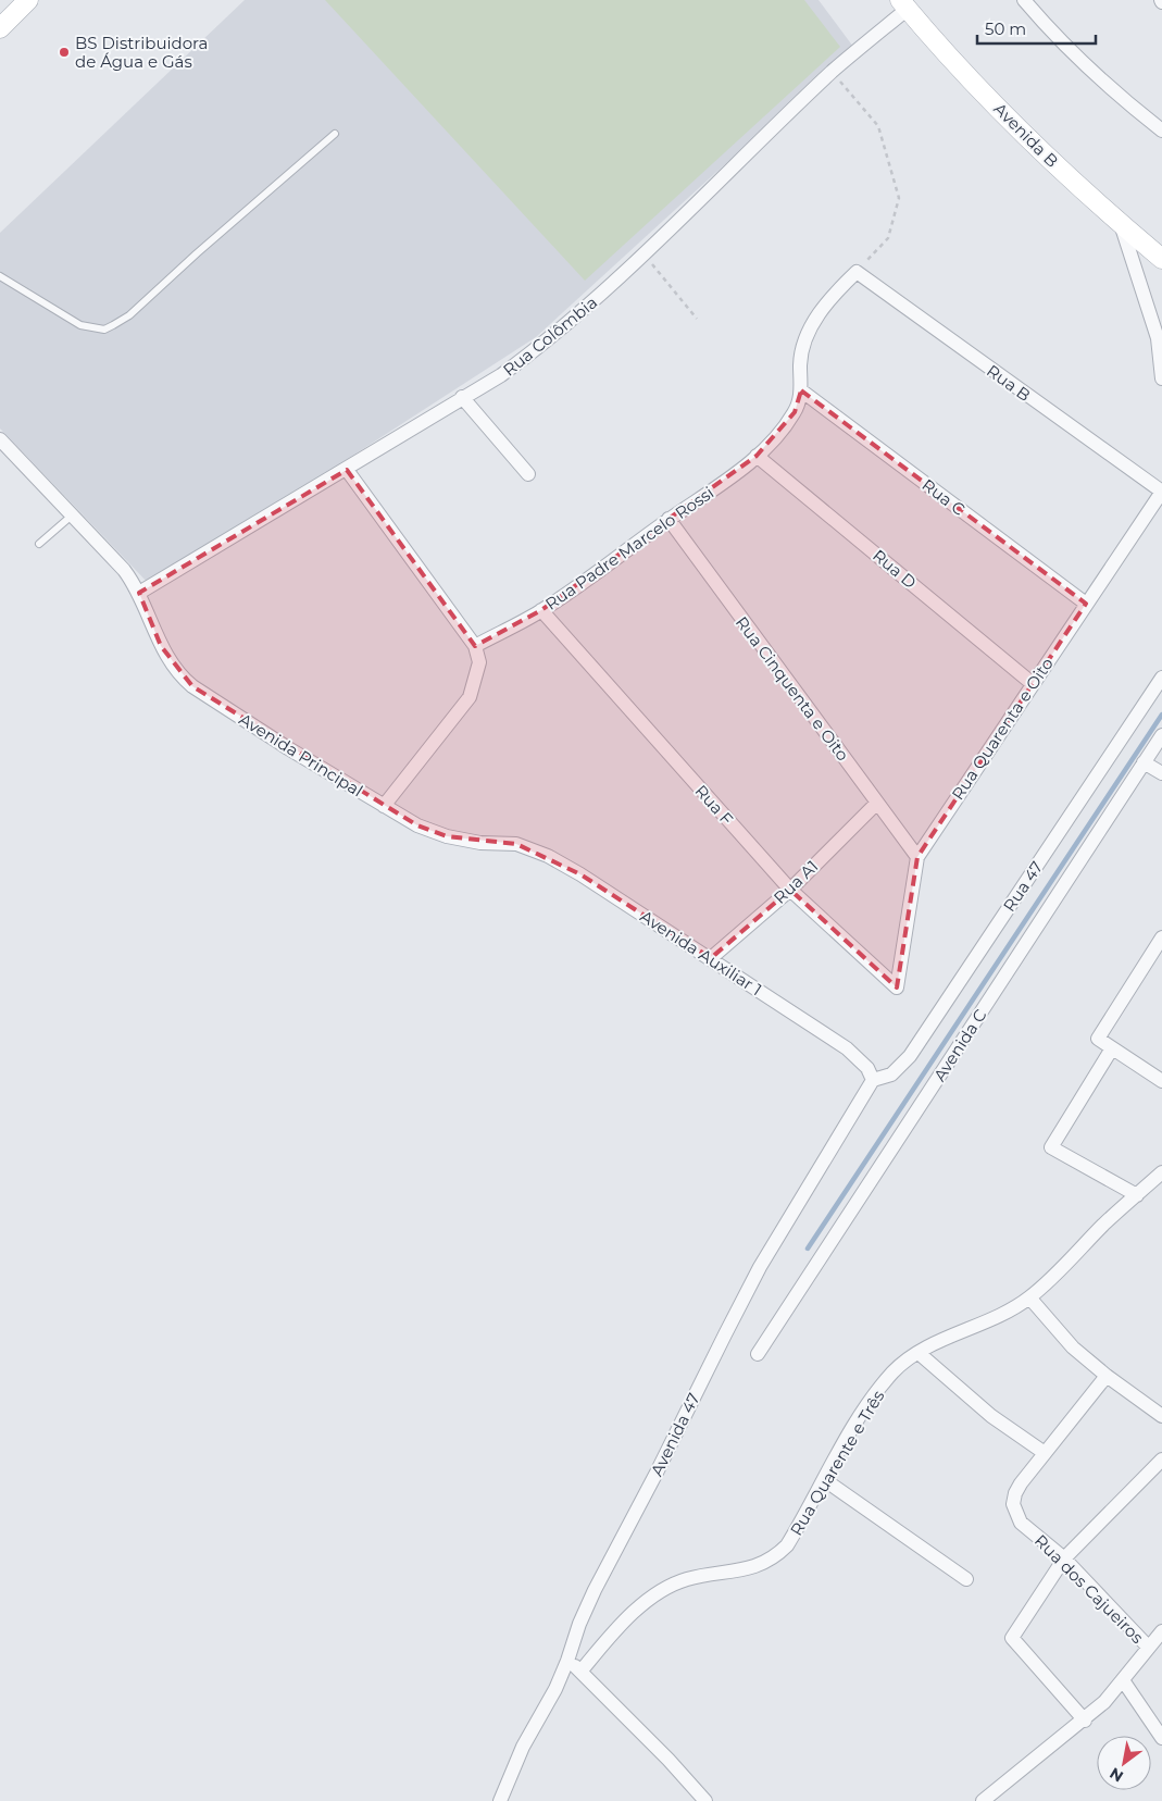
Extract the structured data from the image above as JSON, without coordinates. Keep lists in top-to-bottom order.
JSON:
{
  "streets": {
    "street": [
      "Avenida B",
      "Rua Colômbia",
      "Rua B",
      "Rua C",
      "Rua Padre Marcelo Rossi",
      "Rua D",
      "Rua Cinquenta e Oito",
      "Rua Quarenta e Oito",
      "Avenida Principal",
      "Rua F",
      "Rua A1",
      "Rua 47",
      "Avenida Auxiliar 1",
      "Avenida C",
      "Avenida 47",
      "Rua Quarente e Três",
      "Rua dos Cajueiros"
    ]
  },
  "crossings": [
    ["Avenida B", "Rua Colômbia"],
    ["Rua Colômbia", "Avenida Principal"],
    ["Rua B", "Rua Padre Marcelo Rossi"],
    ["Rua B", "Rua Quarenta e Oito"],
    ["Rua C", "Rua Padre Marcelo Rossi"],
    ["Rua C", "Rua Quarenta e Oito"],
    ["Rua Padre Marcelo Rossi", "Rua D"],
    ["Rua Padre Marcelo Rossi", "Rua Cinquenta e Oito"],
    ["Rua Padre Marcelo Rossi", "Rua F"],
    ["Rua D", "Rua Quarenta e Oito"],
    ["Rua Cinquenta e Oito", "Rua Quarenta e Oito"],
    ["Rua Cinquenta e Oito", "Rua A1"],
    ["Rua Quarenta e Oito", "Rua F"],
    ["Avenida Principal", "Avenida Auxiliar 1"],
    ["Rua F", "Rua A1"],
    ["Rua A1", "Avenida Auxiliar 1"],
    ["Rua 47", "Avenida Auxiliar 1"],
    ["Rua 47", "Avenida 47"],
    ["Avenida Auxiliar 1", "Avenida 47"]
  ],
  "places": ["BS Distribuidora de Água e Gás"],
  "scale_bar": "50 m",
  "north": "bottom left"
}
